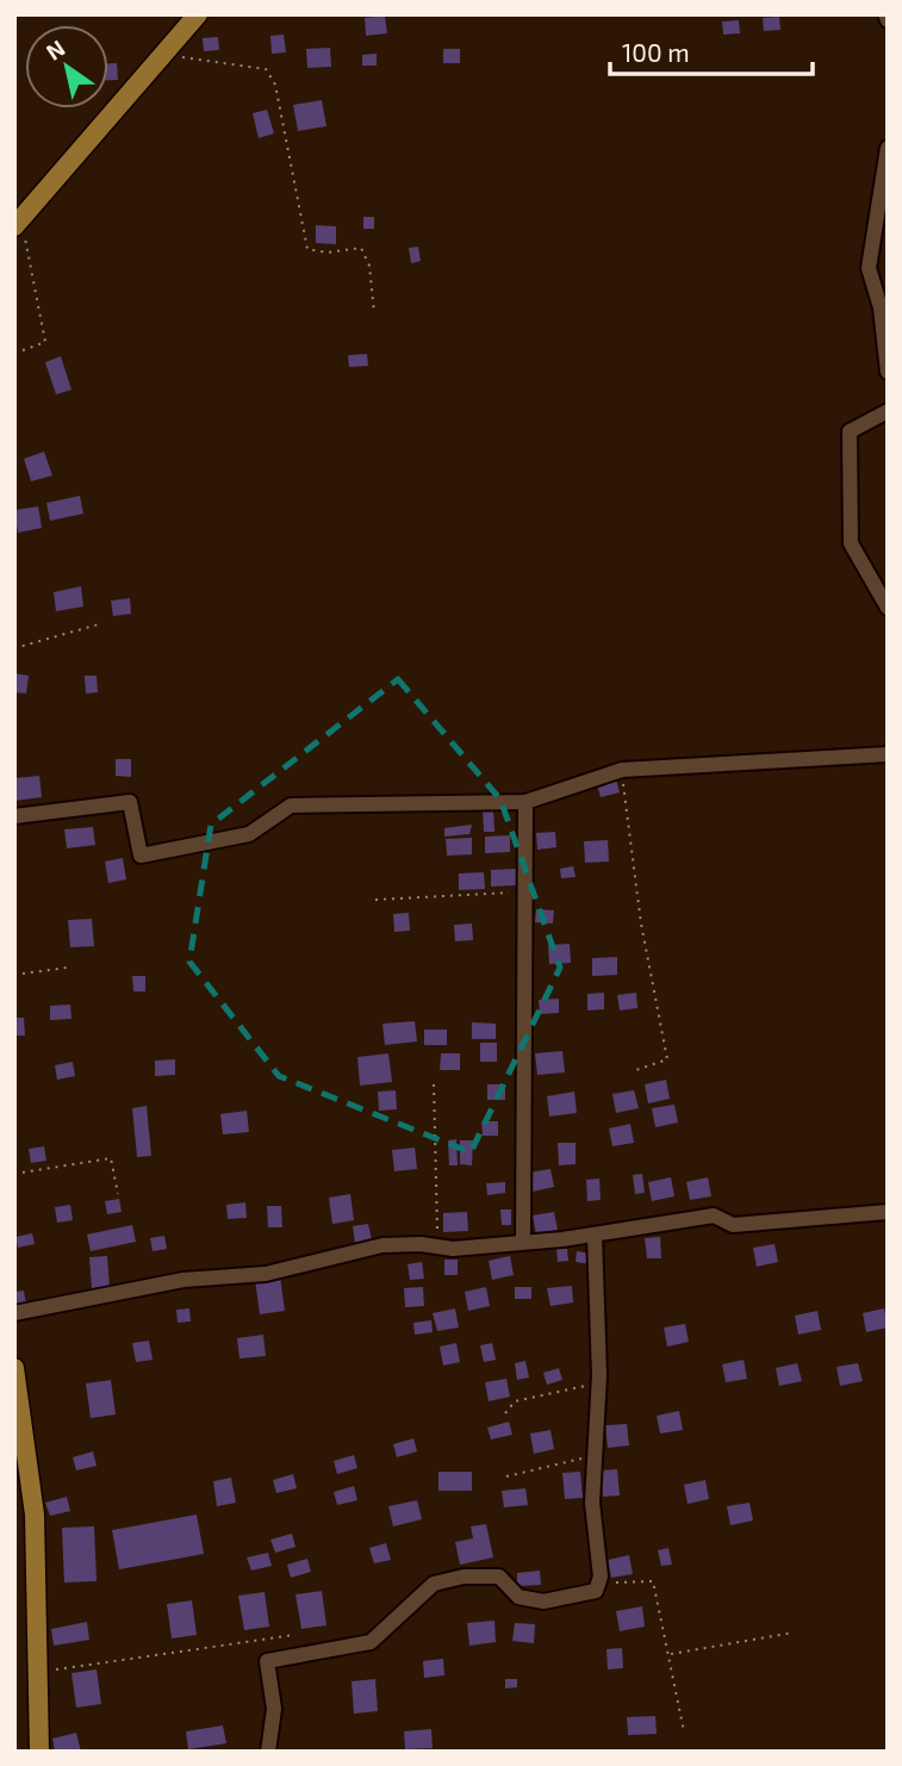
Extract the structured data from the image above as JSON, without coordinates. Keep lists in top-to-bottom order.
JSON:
{
  "scale_bar": "100 m",
  "north": "top left"
}
